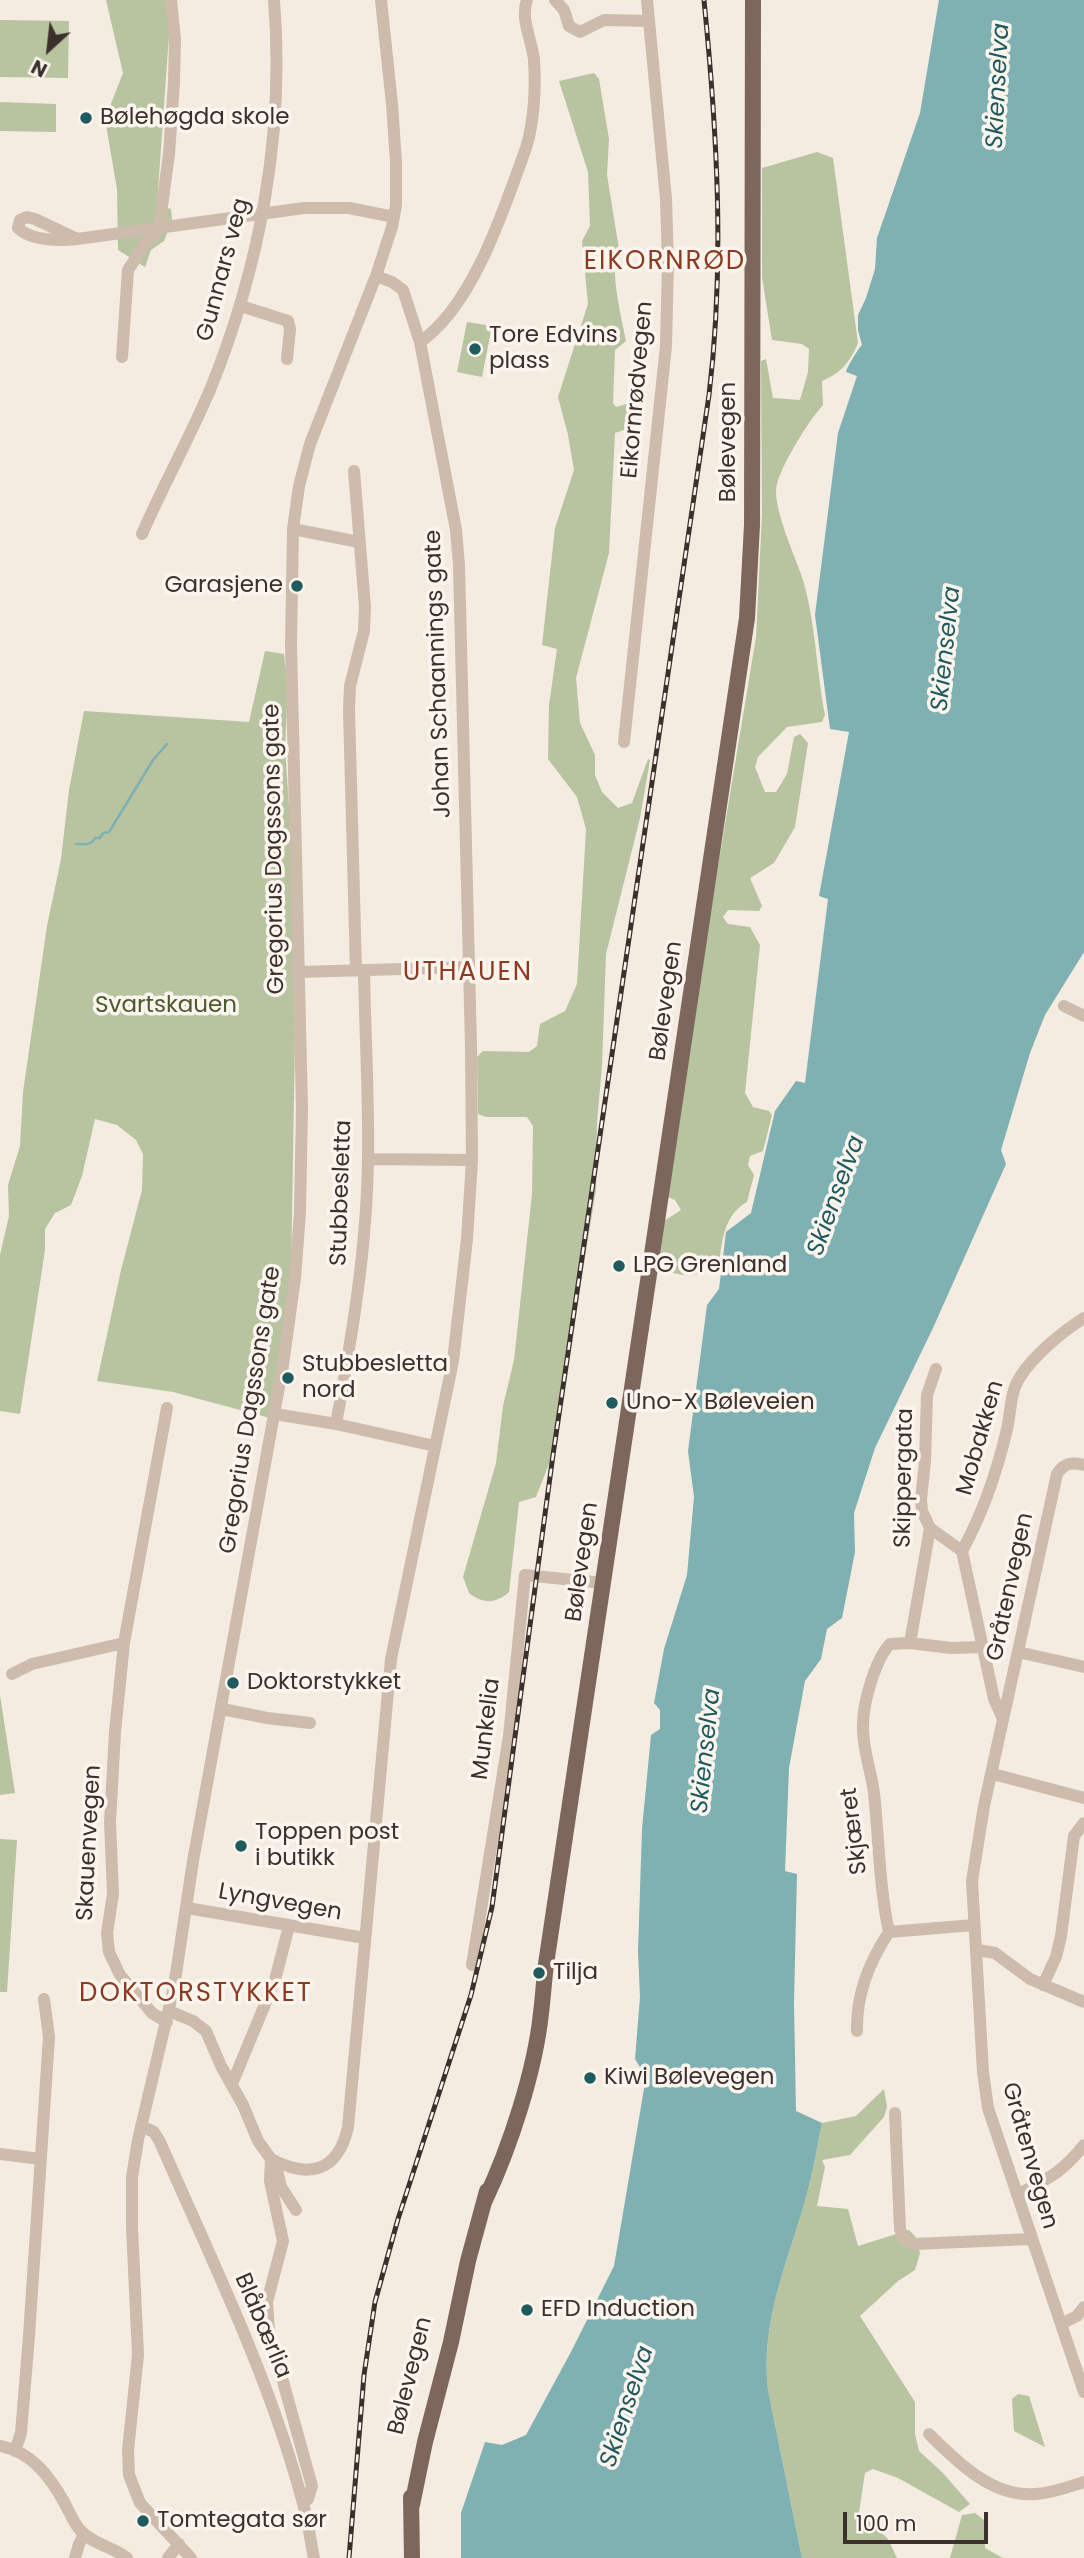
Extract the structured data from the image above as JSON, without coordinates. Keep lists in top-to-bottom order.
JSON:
{
  "streets": {
    "main road": ["Bølevegen"],
    "street": [
      "Gunnars veg",
      "Eikornrødvegen",
      "Johan Schaannings gate",
      "Gregorius Dagssons gate",
      "Stubbesletta",
      "Mobakken",
      "Skippergata",
      "Gråtenvegen",
      "Munkelia",
      "Skjæret",
      "Skauenvegen",
      "Lyngvegen",
      "Blåbærlia"
    ]
  },
  "crossings": [
    ["Bølevegen", "Munkelia"],
    ["Johan Schaannings gate", "Gregorius Dagssons gate"],
    ["Johan Schaannings gate", "Skauenvegen"],
    ["Johan Schaannings gate", "Lyngvegen"],
    ["Gregorius Dagssons gate", "Skauenvegen"],
    ["Gregorius Dagssons gate", "Lyngvegen"],
    ["Gregorius Dagssons gate", "Blåbærlia"],
    ["Skippergata", "Skjæret"]
  ],
  "districts": ["EIKORNRØD", "UTHAUEN", "DOKTORSTYKKET"],
  "water": ["Skienselva"],
  "parks": ["Svartskauen"],
  "places": [
    "Bølehøgda skole",
    "Tore Edvins plass",
    "Garasjene",
    "LPG Grenland",
    "Stubbesletta nord",
    "Uno-X Bøleveien",
    "Doktorstykket",
    "Toppen post i butikk",
    "Tilja",
    "Kiwi Bølevegen",
    "EFD Induction",
    "Tomtegata sør"
  ],
  "scale_bar": "100 m",
  "north": "bottom left"
}
